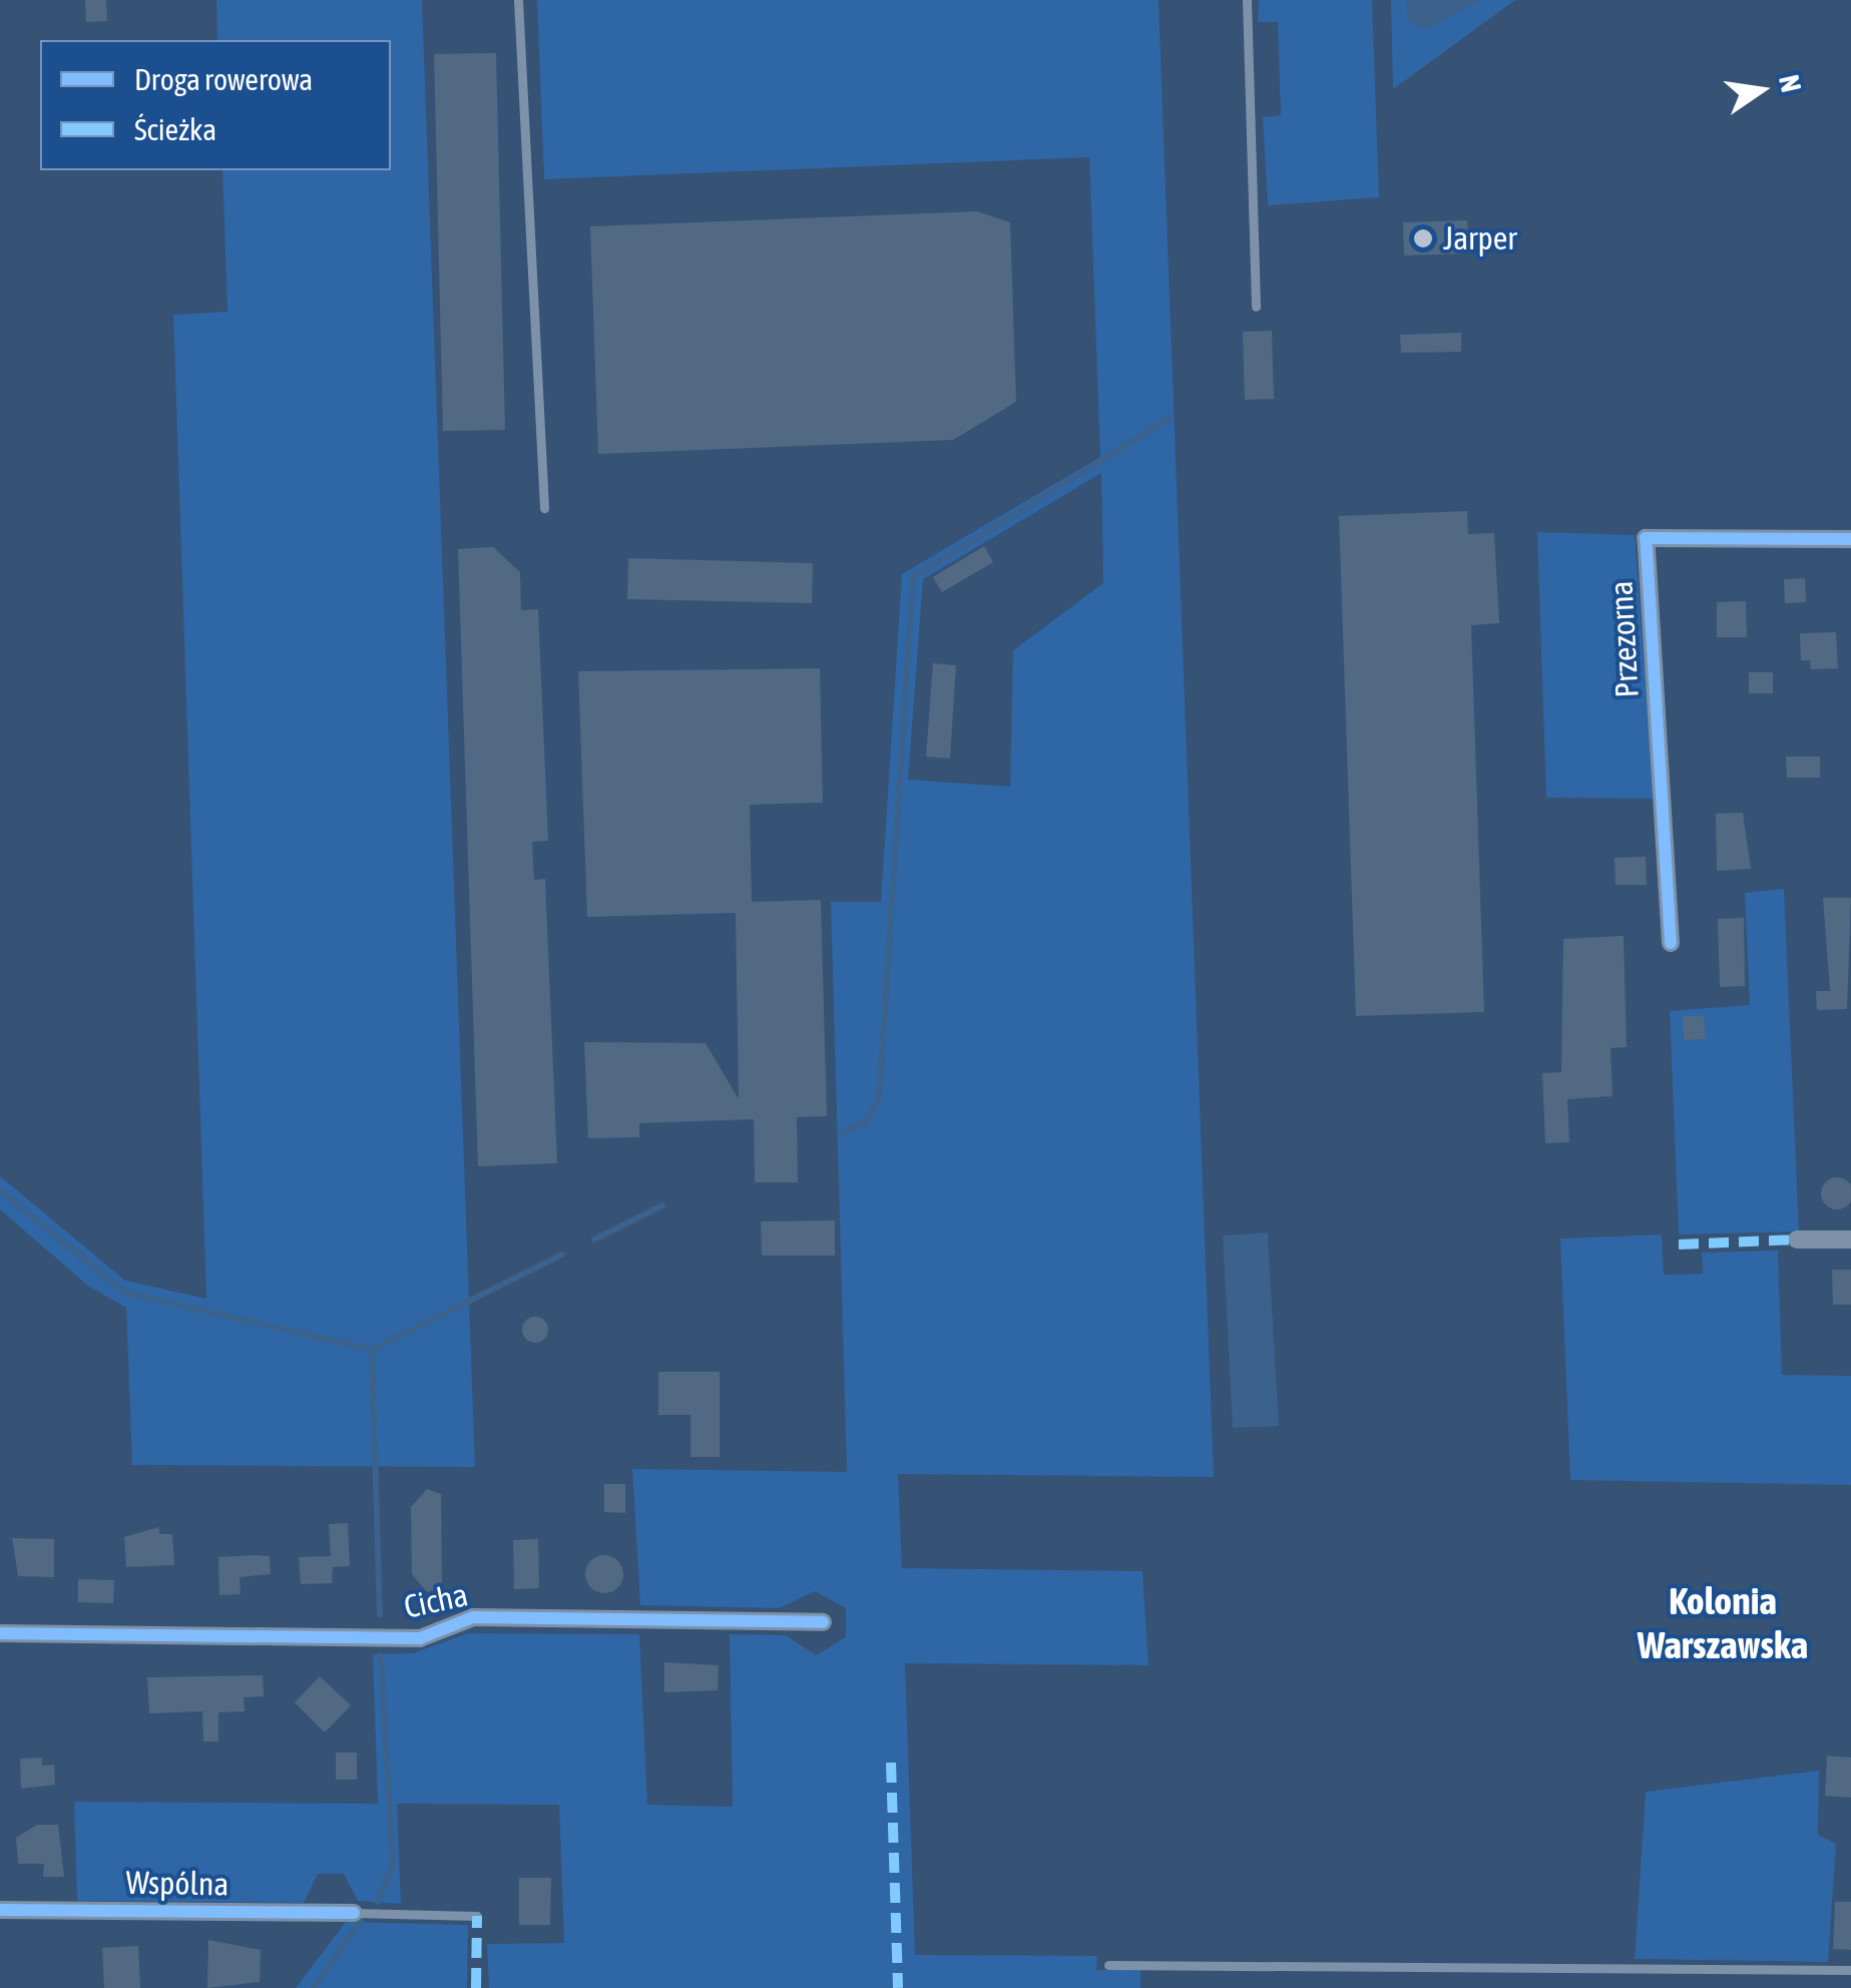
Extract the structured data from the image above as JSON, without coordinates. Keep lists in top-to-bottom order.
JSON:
{
  "streets": {
    "street": ["Przezorna", "Cicha", "Wspólna"]
  },
  "districts": ["Kolonia Warszawska"],
  "places": ["Jarper"],
  "legend": ["Droga rowerowa", "Ścieżka"],
  "north": "right"
}
